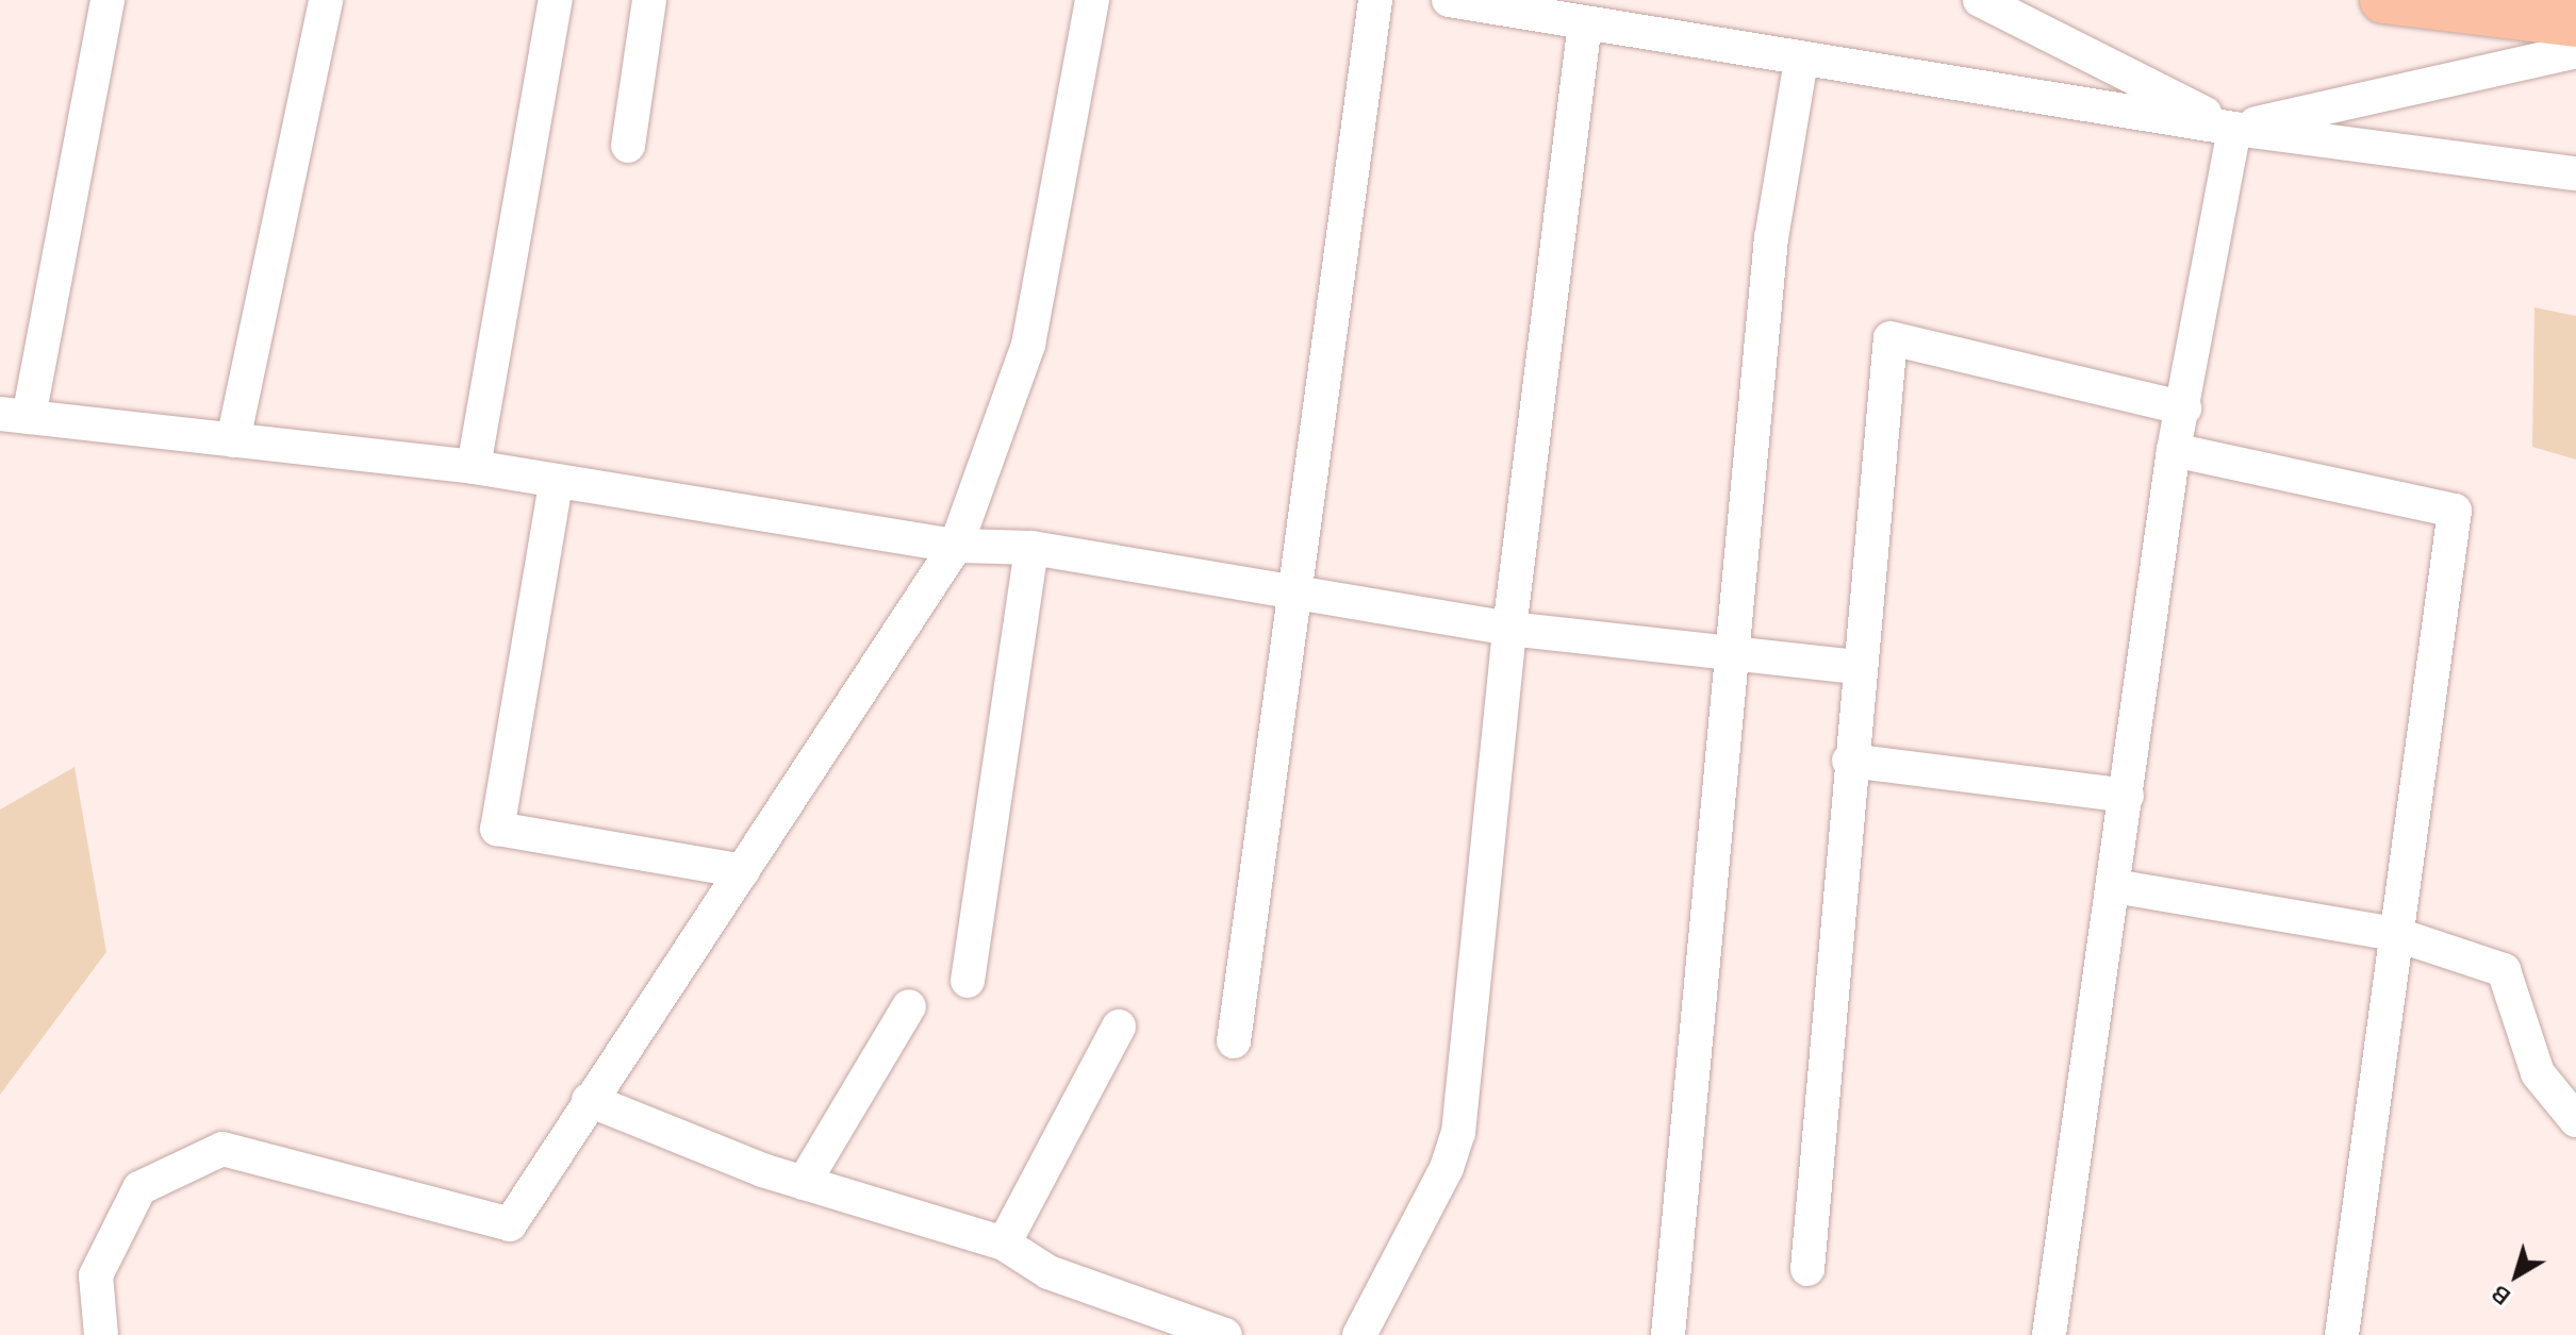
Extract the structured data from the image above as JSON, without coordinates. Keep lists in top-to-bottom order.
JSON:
{
  "north": "bottom left"
}
